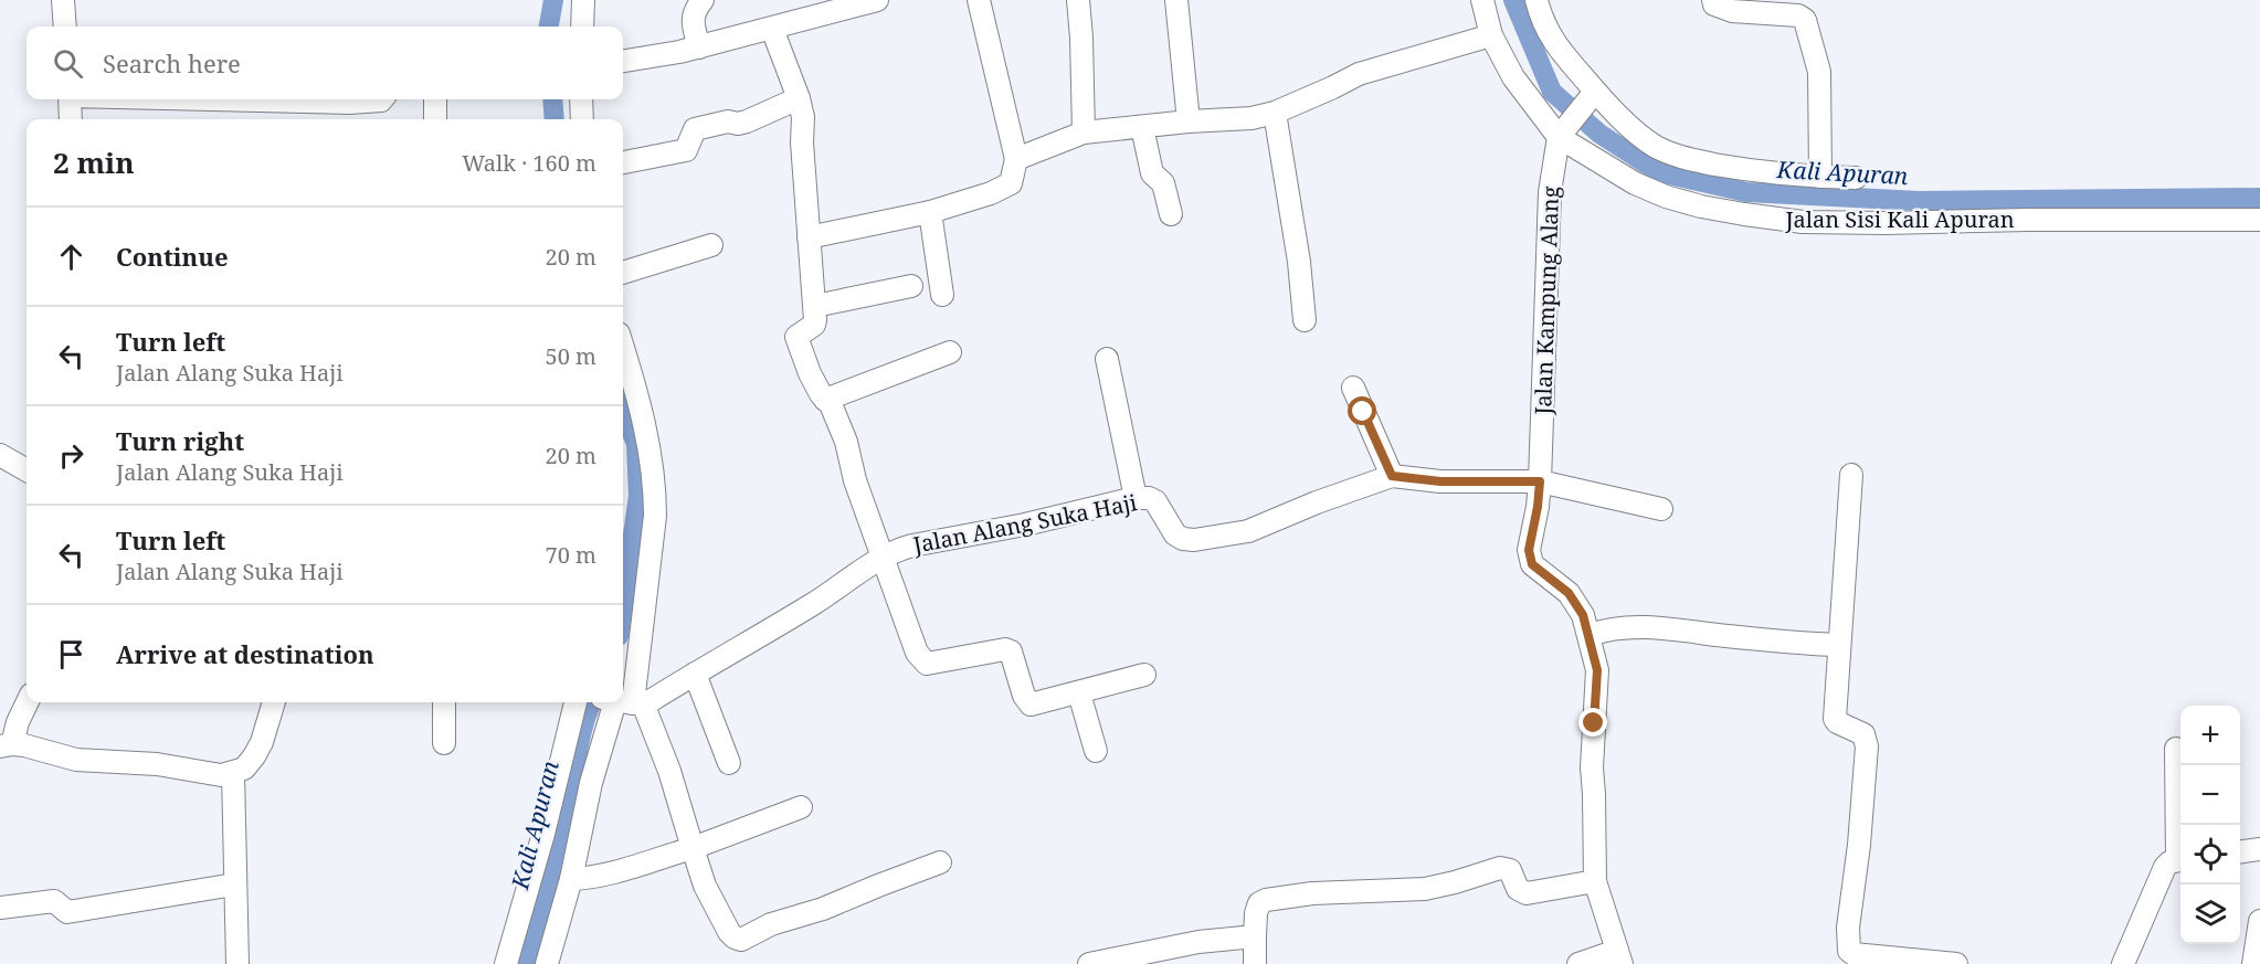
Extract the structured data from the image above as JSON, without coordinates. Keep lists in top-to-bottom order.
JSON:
{
  "streets": {
    "street": ["Jalan Sisi Kali Apuran", "Jalan Kampung Alang", "Jalan Alang Suka Haji"]
  },
  "crossings": [
    ["Jalan Sisi Kali Apuran", "Jalan Kampung Alang"],
    ["Jalan Kampung Alang", "Jalan Alang Suka Haji"]
  ],
  "water": ["Kali Apuran"],
  "page": {
    "search": "Search here",
    "heading": ["2 min", "Walk · 160 m"],
    "list": [
      ["Continue", "20 m"],
      ["Turn left", "Jalan Alang Suka Haji", "50 m"],
      ["Turn right", "Jalan Alang Suka Haji", "20 m"],
      ["Turn left", "Jalan Alang Suka Haji", "70 m"],
      "Arrive at destination"
    ],
    "map_buttons": ["+", "−"]
  }
}
